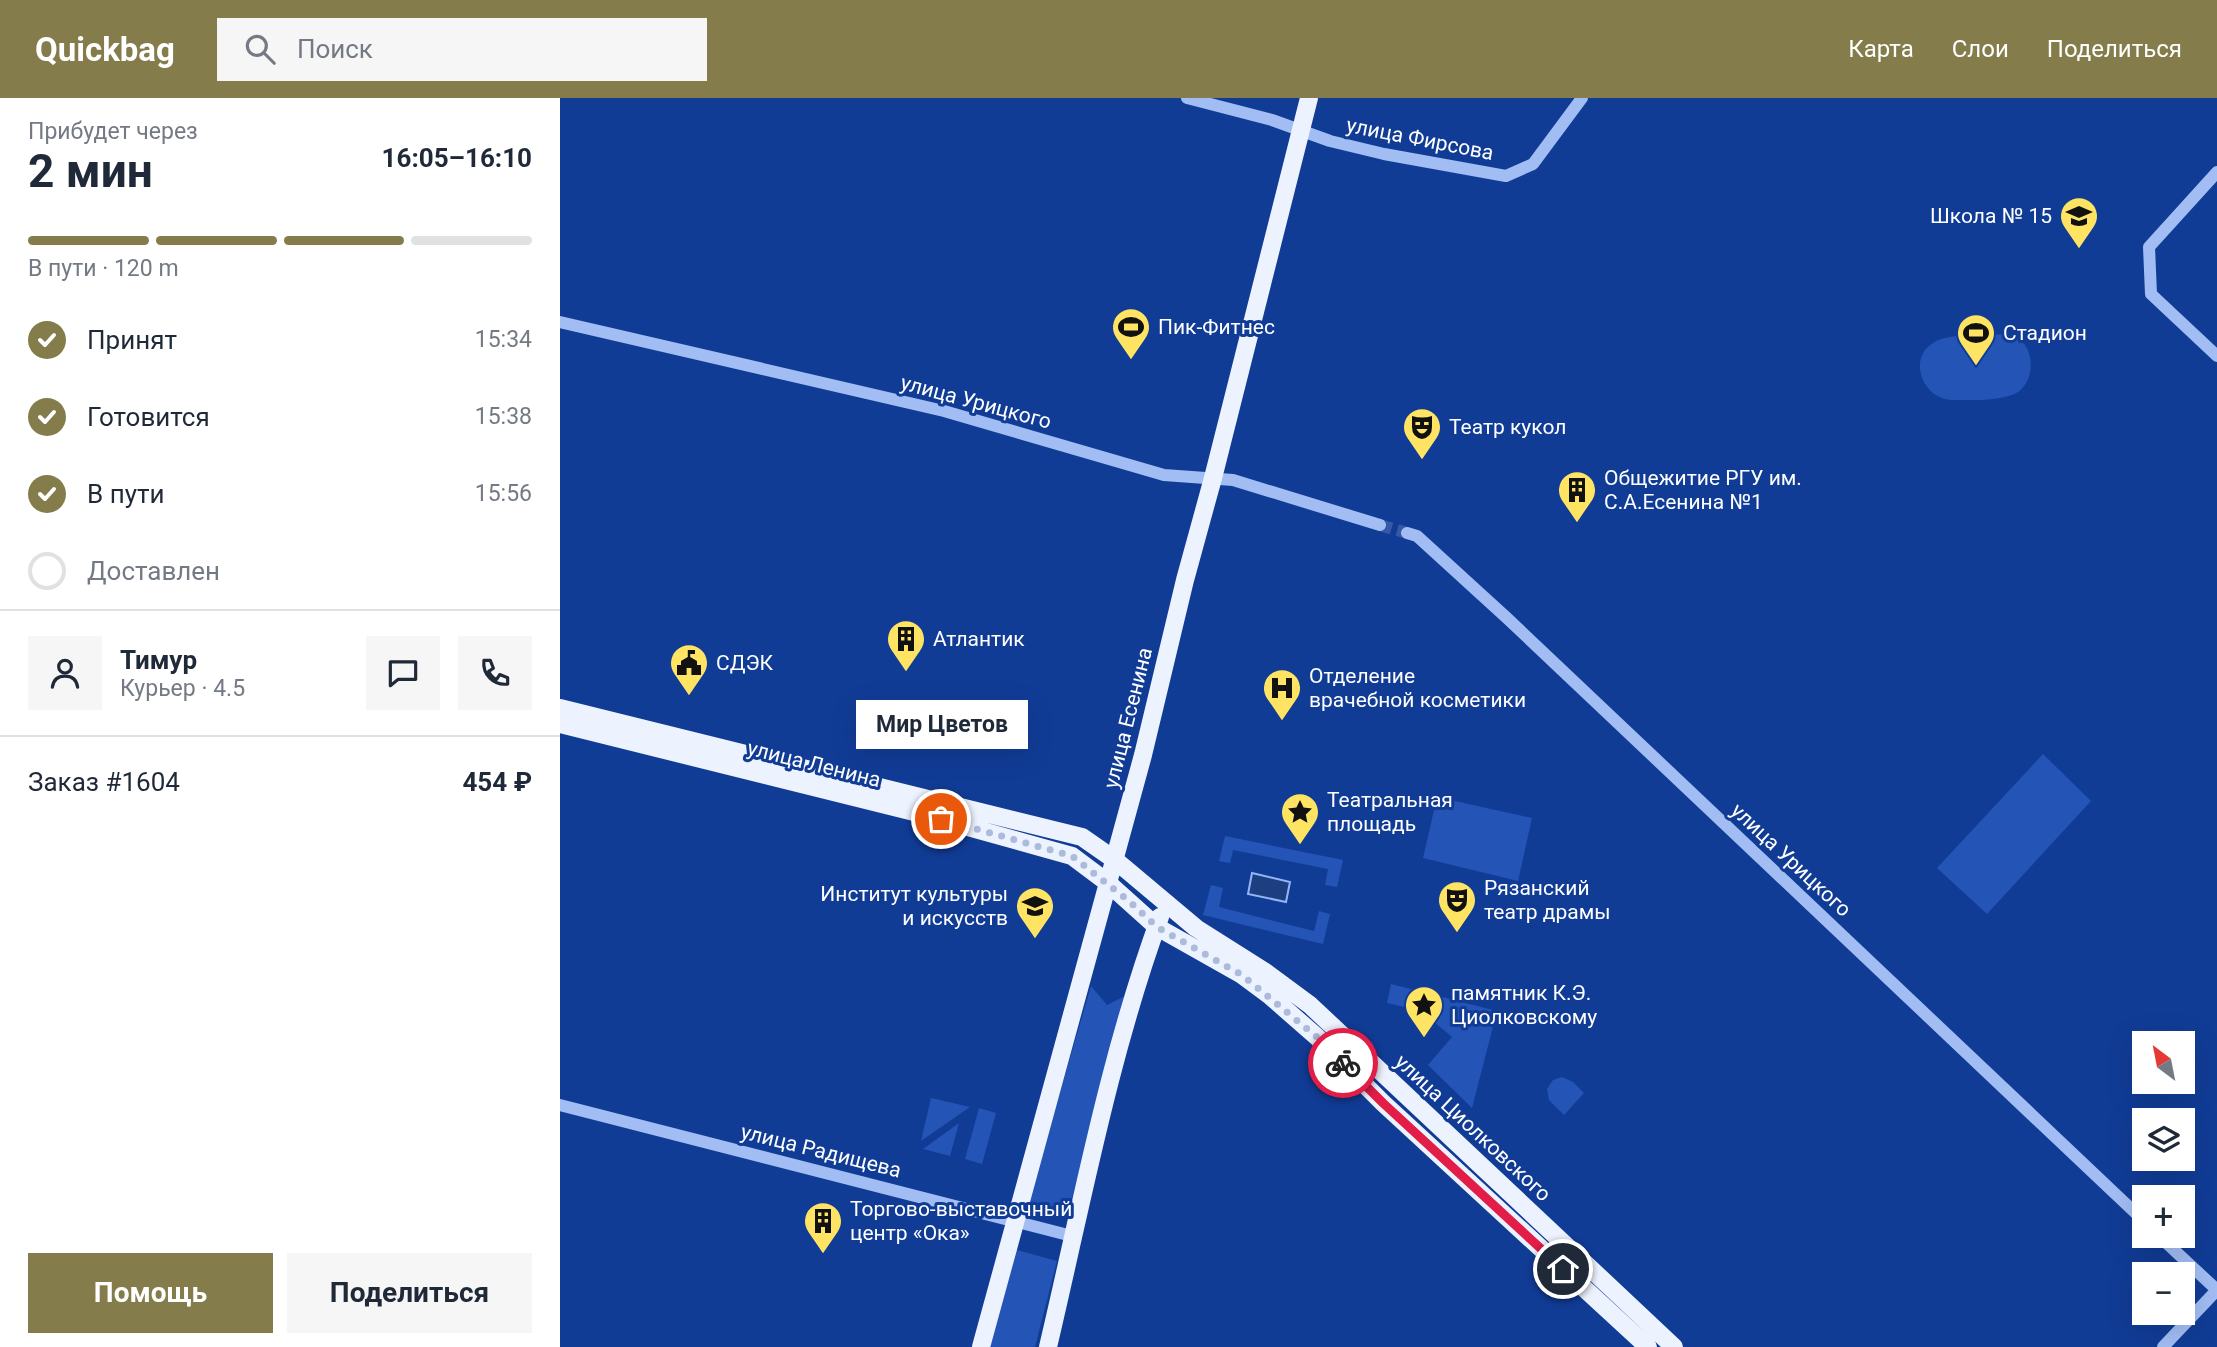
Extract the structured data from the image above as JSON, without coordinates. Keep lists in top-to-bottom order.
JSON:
{
  "streets": {
    "main road": ["улица Есенина", "улица Ленина", "улица Циолковского"],
    "street": ["улица Фирсова", "улица Урицкого", "улица Радищева"]
  },
  "crossings": [
    ["улица Фирсова", "улица Есенина"],
    ["улица Урицкого", "улица Есенина"],
    ["улица Есенина", "улица Ленина"],
    ["улица Есенина", "улица Циолковского"],
    ["улица Есенина", "улица Радищева"],
    ["улица Ленина", "улица Циолковского"]
  ],
  "places": {
    "school or university": ["Школа № 15", "Институт культуры и искусств"],
    "sports": ["Пик-Фитнес", "Стадион"],
    "theatre": ["Театр кукол", "Рязанский театр драмы"],
    "building": ["Общежитие РГУ им. С.А.Есенина №1", "Атлантик", "Торгово-выставочный центр «Ока»"],
    "public building": ["СДЭК"],
    "hospital": ["Отделение врачебной косметики"],
    "other": ["Мир Цветов"],
    "place": ["Театральная площадь", "памятник К.Э. Циолковскому"]
  },
  "north": "top left",
  "page": {
    "header": "Quickbag",
    "search": "Поиск",
    "nav": ["Карта", "Слои", "Поделиться"],
    "heading": ["2 мин", "Прибудет через", "16:05–16:10"],
    "panel": [
      "Тимур",
      "Курьер · 4.5",
      "Заказ #1604",
      "454 ₽"
    ],
    "bar": "В пути · 120 m",
    "list": [
      ["Принят", "15:34"],
      ["Готовится", "15:38"],
      ["В пути", "15:56"],
      "Доставлен"
    ],
    "bubble": "Мир Цветов",
    "map_buttons": ["+", "−"],
    "buttons": ["Помощь", "Поделиться"]
  }
}
